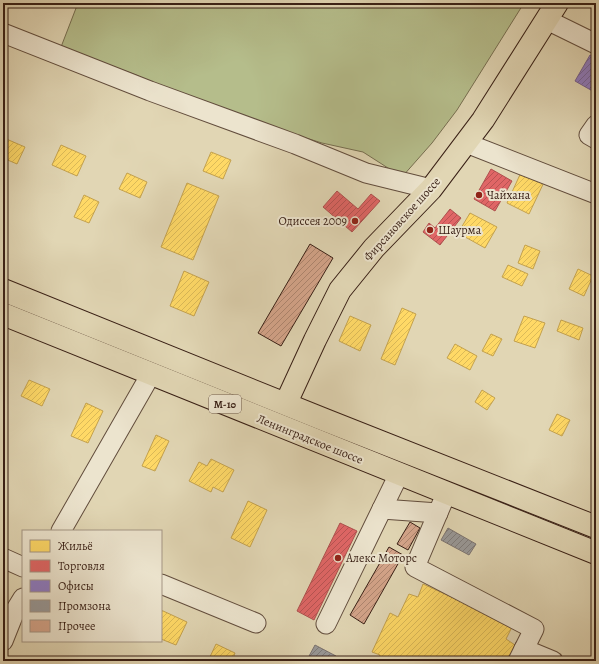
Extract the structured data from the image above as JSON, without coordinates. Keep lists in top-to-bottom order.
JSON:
{
  "streets": {
    "main road": ["Фирсановское шоссе", "М-10", "Ленинградское шоссе"]
  },
  "crossings": [
    ["Фирсановское шоссе", "Ленинградское шоссе"]
  ],
  "places": [
    "Чайхана",
    "Одиссея 2009",
    "Шаурма",
    "Алекс Моторс"
  ],
  "legend": [
    "Жильё",
    "Торговля",
    "Офисы",
    "Промзона",
    "Прочее"
  ]
}
